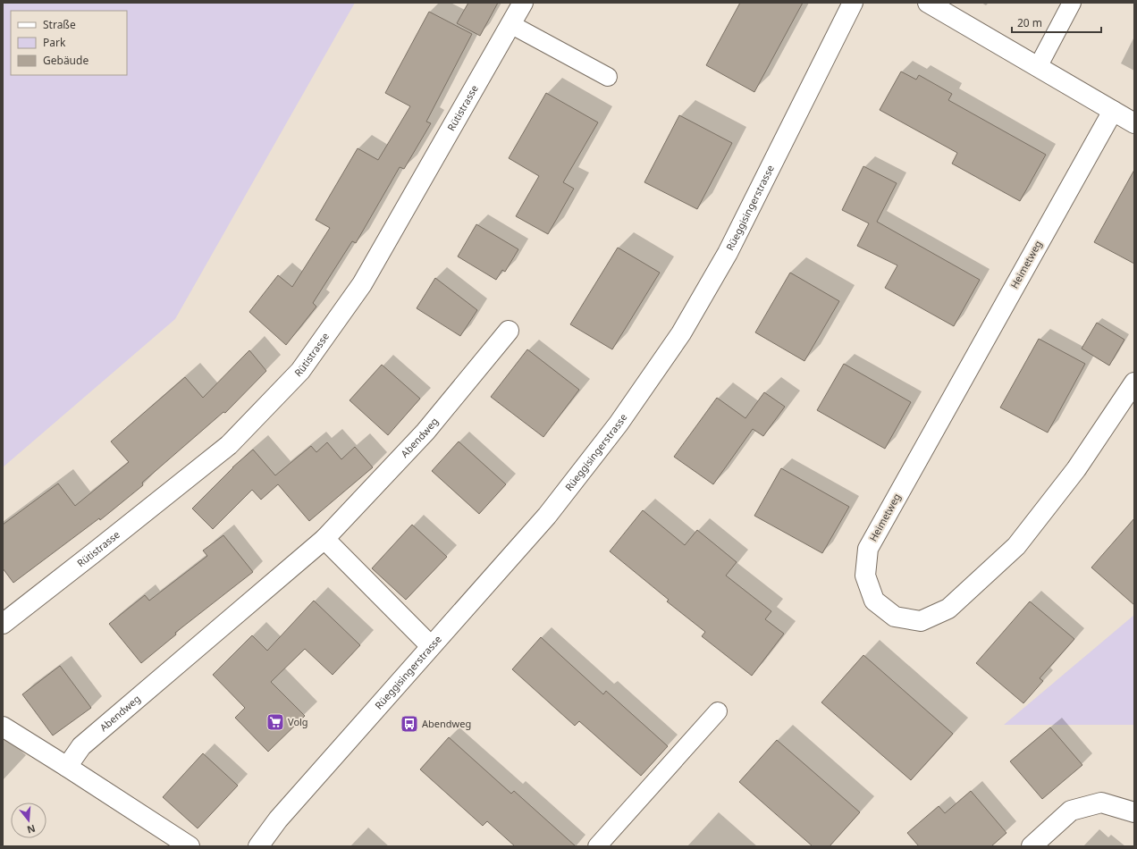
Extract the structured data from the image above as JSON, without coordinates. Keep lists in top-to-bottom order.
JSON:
{
  "streets": {
    "street": [
      "Rütistrasse",
      "Rüeggisingerstrasse",
      "Heimetweg",
      "Abendweg"
    ]
  },
  "places": {
    "supermarket": ["Volg"],
    "bus stop": ["Abendweg"]
  },
  "legend": ["Straße", "Park", "Gebäude"],
  "scale_bar": "20 m",
  "north": "bottom"
}
